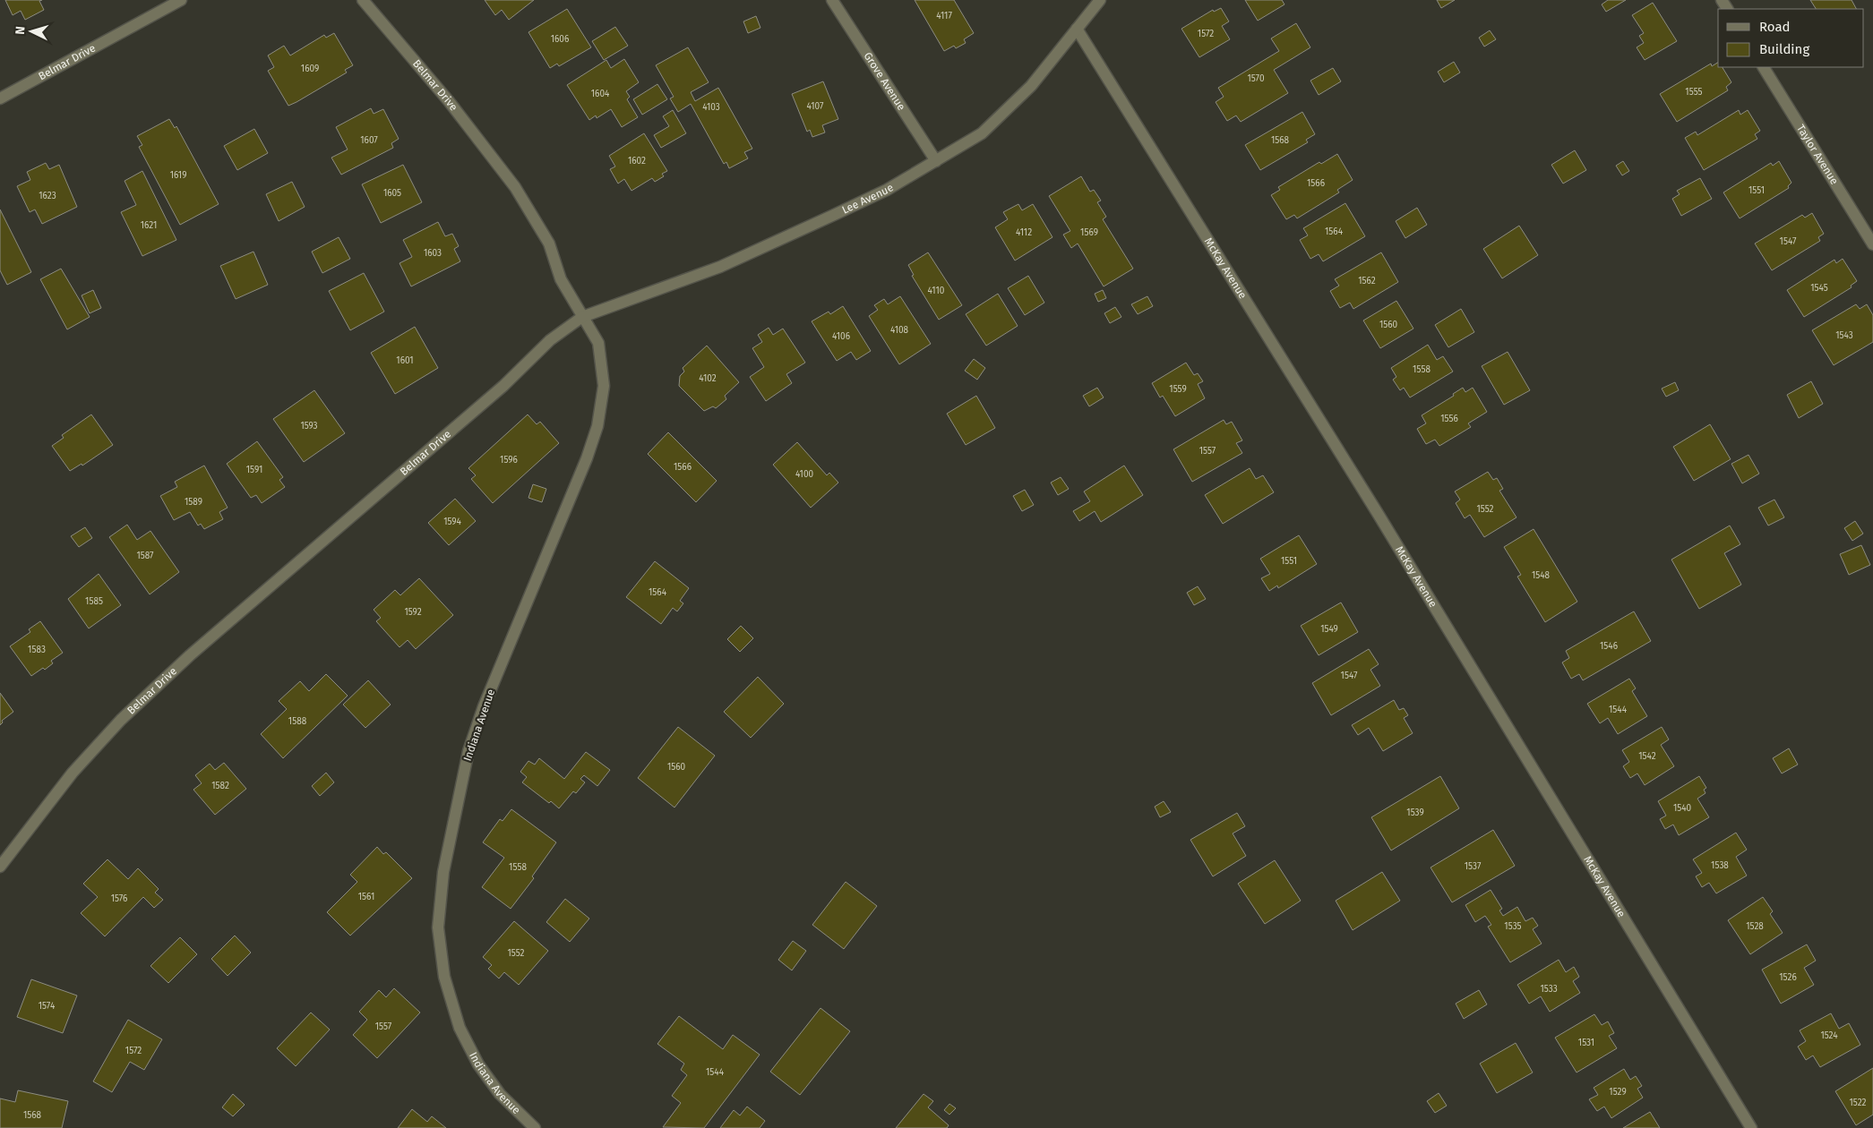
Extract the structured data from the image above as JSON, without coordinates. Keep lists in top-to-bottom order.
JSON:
{
  "streets": {
    "street": [
      "Belmar Drive",
      "Grove Avenue",
      "Taylor Avenue",
      "Lee Avenue",
      "McKay Avenue",
      "Indiana Avenue"
    ]
  },
  "crossings": [
    ["Belmar Drive", "Lee Avenue"],
    ["Belmar Drive", "Indiana Avenue"],
    ["Grove Avenue", "Lee Avenue"],
    ["Lee Avenue", "McKay Avenue"],
    ["Lee Avenue", "Indiana Avenue"]
  ],
  "house_numbers": [
    "4117",
    "1572",
    "1606",
    "1609",
    "1570",
    "1555",
    "1604",
    "4107",
    "4103",
    "1607",
    "1568",
    "1602",
    "1619",
    "1566",
    "1551",
    "1605",
    "1623",
    "1621",
    "1564",
    "4112",
    "1569",
    "1547",
    "1603",
    "1562",
    "1545",
    "4110",
    "1560",
    "4108",
    "1543",
    "4106",
    "1601",
    "1558",
    "4102",
    "1559",
    "1556",
    "1593",
    "1557",
    "1596",
    "1566",
    "1591",
    "4100",
    "1589",
    "1552",
    "1594",
    "1587",
    "1551",
    "1548",
    "1564",
    "1585",
    "1592",
    "1549",
    "1546",
    "1583",
    "1547",
    "1544",
    "1588",
    "1542",
    "1560",
    "1582",
    "1540",
    "1539",
    "1538",
    "1537",
    "1558",
    "1561",
    "1576",
    "1535",
    "1528",
    "1552",
    "1526",
    "1533",
    "1574",
    "1557",
    "1524",
    "1531",
    "1572",
    "1544",
    "1529",
    "1522",
    "1568"
  ],
  "legend": ["Road", "Building"],
  "north": "left"
}
